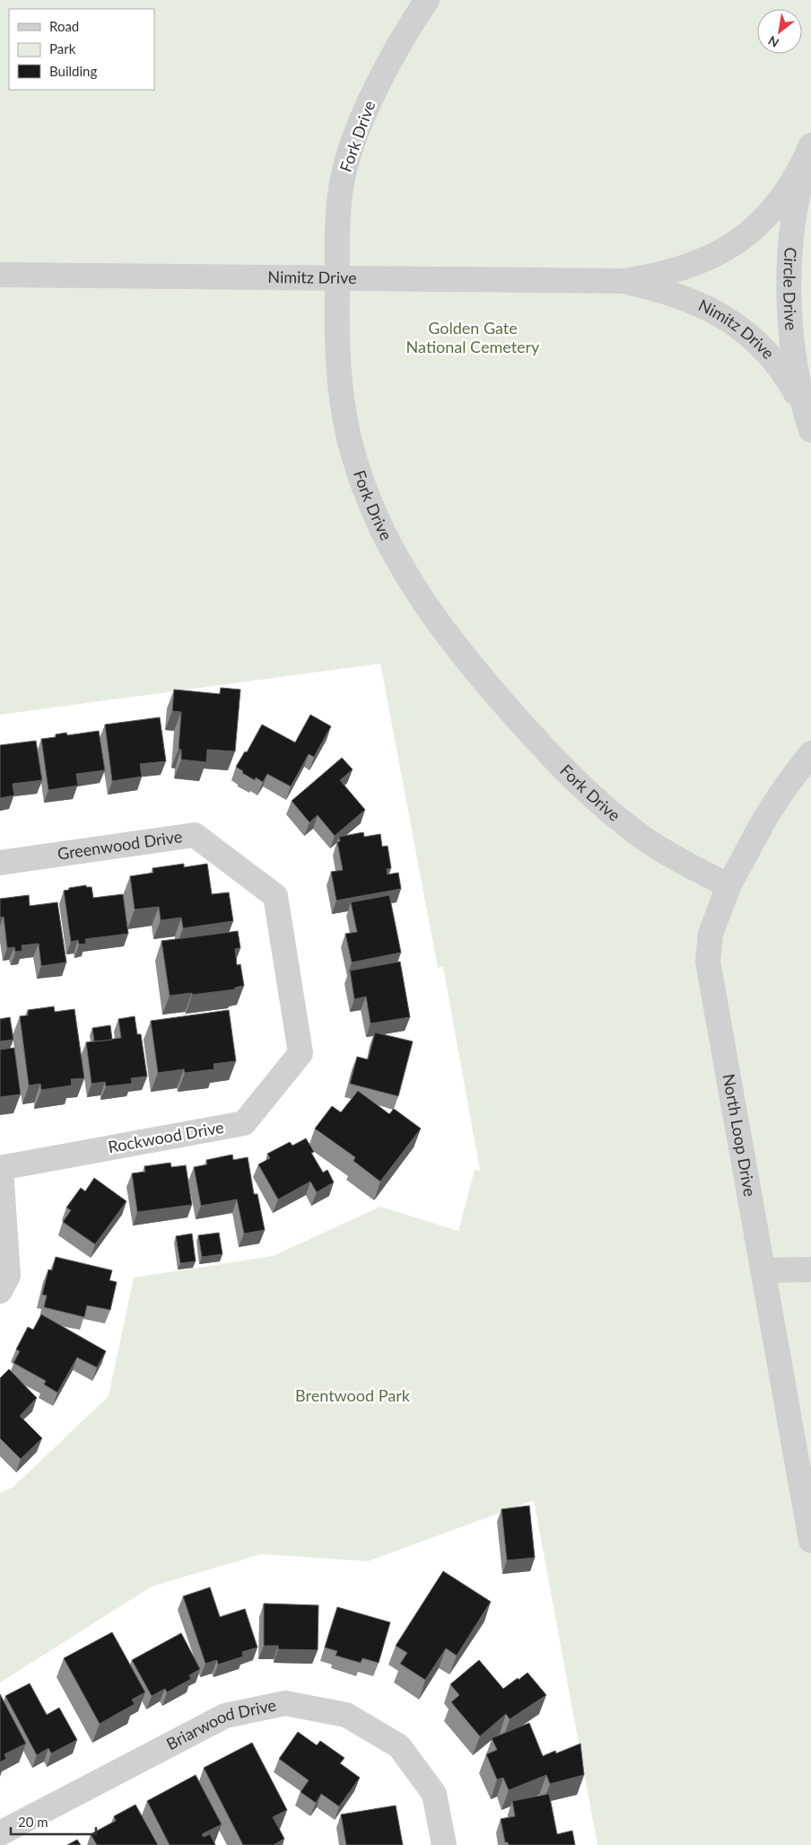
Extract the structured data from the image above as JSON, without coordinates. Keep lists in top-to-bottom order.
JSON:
{
  "streets": {
    "street": [
      "Fork Drive",
      "Nimitz Drive",
      "Circle Drive",
      "Greenwood Drive",
      "North Loop Drive",
      "Rockwood Drive",
      "Briarwood Drive"
    ]
  },
  "crossings": [
    ["Fork Drive", "North Loop Drive"],
    ["Nimitz Drive", "Circle Drive"],
    ["Greenwood Drive", "Rockwood Drive"]
  ],
  "parks": ["Golden Gate National Cemetery", "Brentwood Park"],
  "legend": ["Road", "Park", "Building"],
  "scale_bar": "20 m",
  "north": "bottom left"
}
